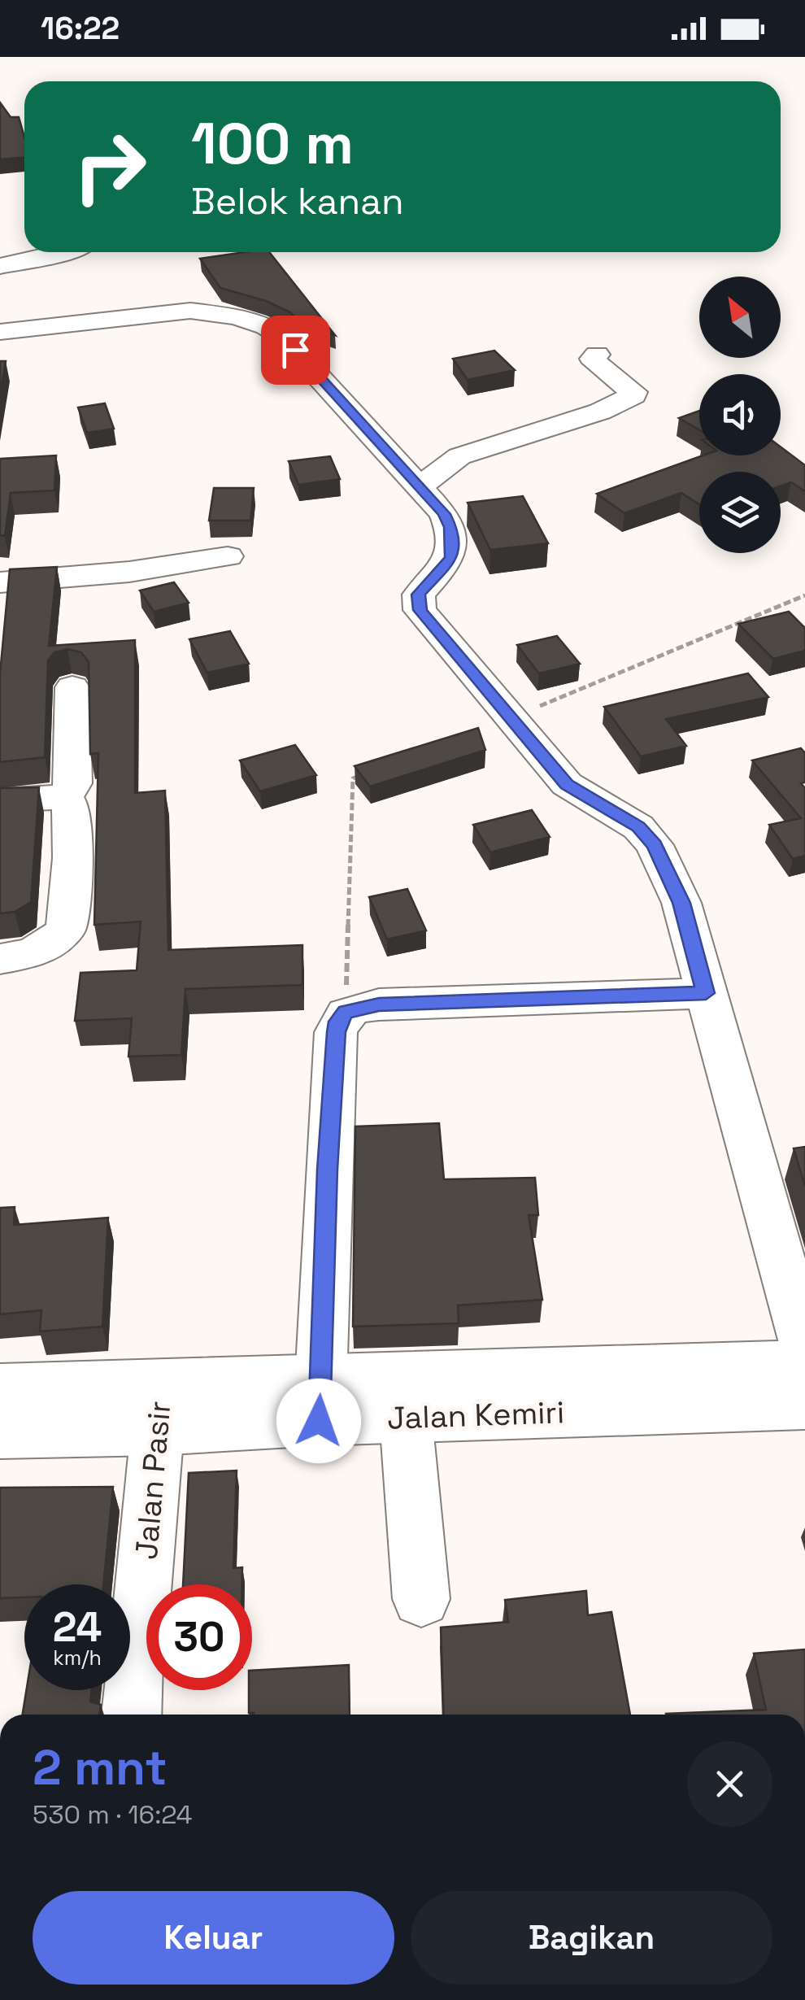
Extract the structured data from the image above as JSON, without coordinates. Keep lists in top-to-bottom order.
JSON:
{
  "streets": {
    "highway": ["Jalan Kemiri"],
    "street": ["Jalan Pasir"]
  },
  "crossings": [
    ["Jalan Kemiri", "Jalan Pasir"]
  ],
  "north": "top left",
  "page": {
    "status": "16:22",
    "turn": ["100 m", "Belok kanan"],
    "speed": "24 km/h",
    "limit": "30",
    "heading": ["2 mnt", "530 m · 16:24"],
    "buttons": ["Keluar", "Bagikan"]
  }
}
